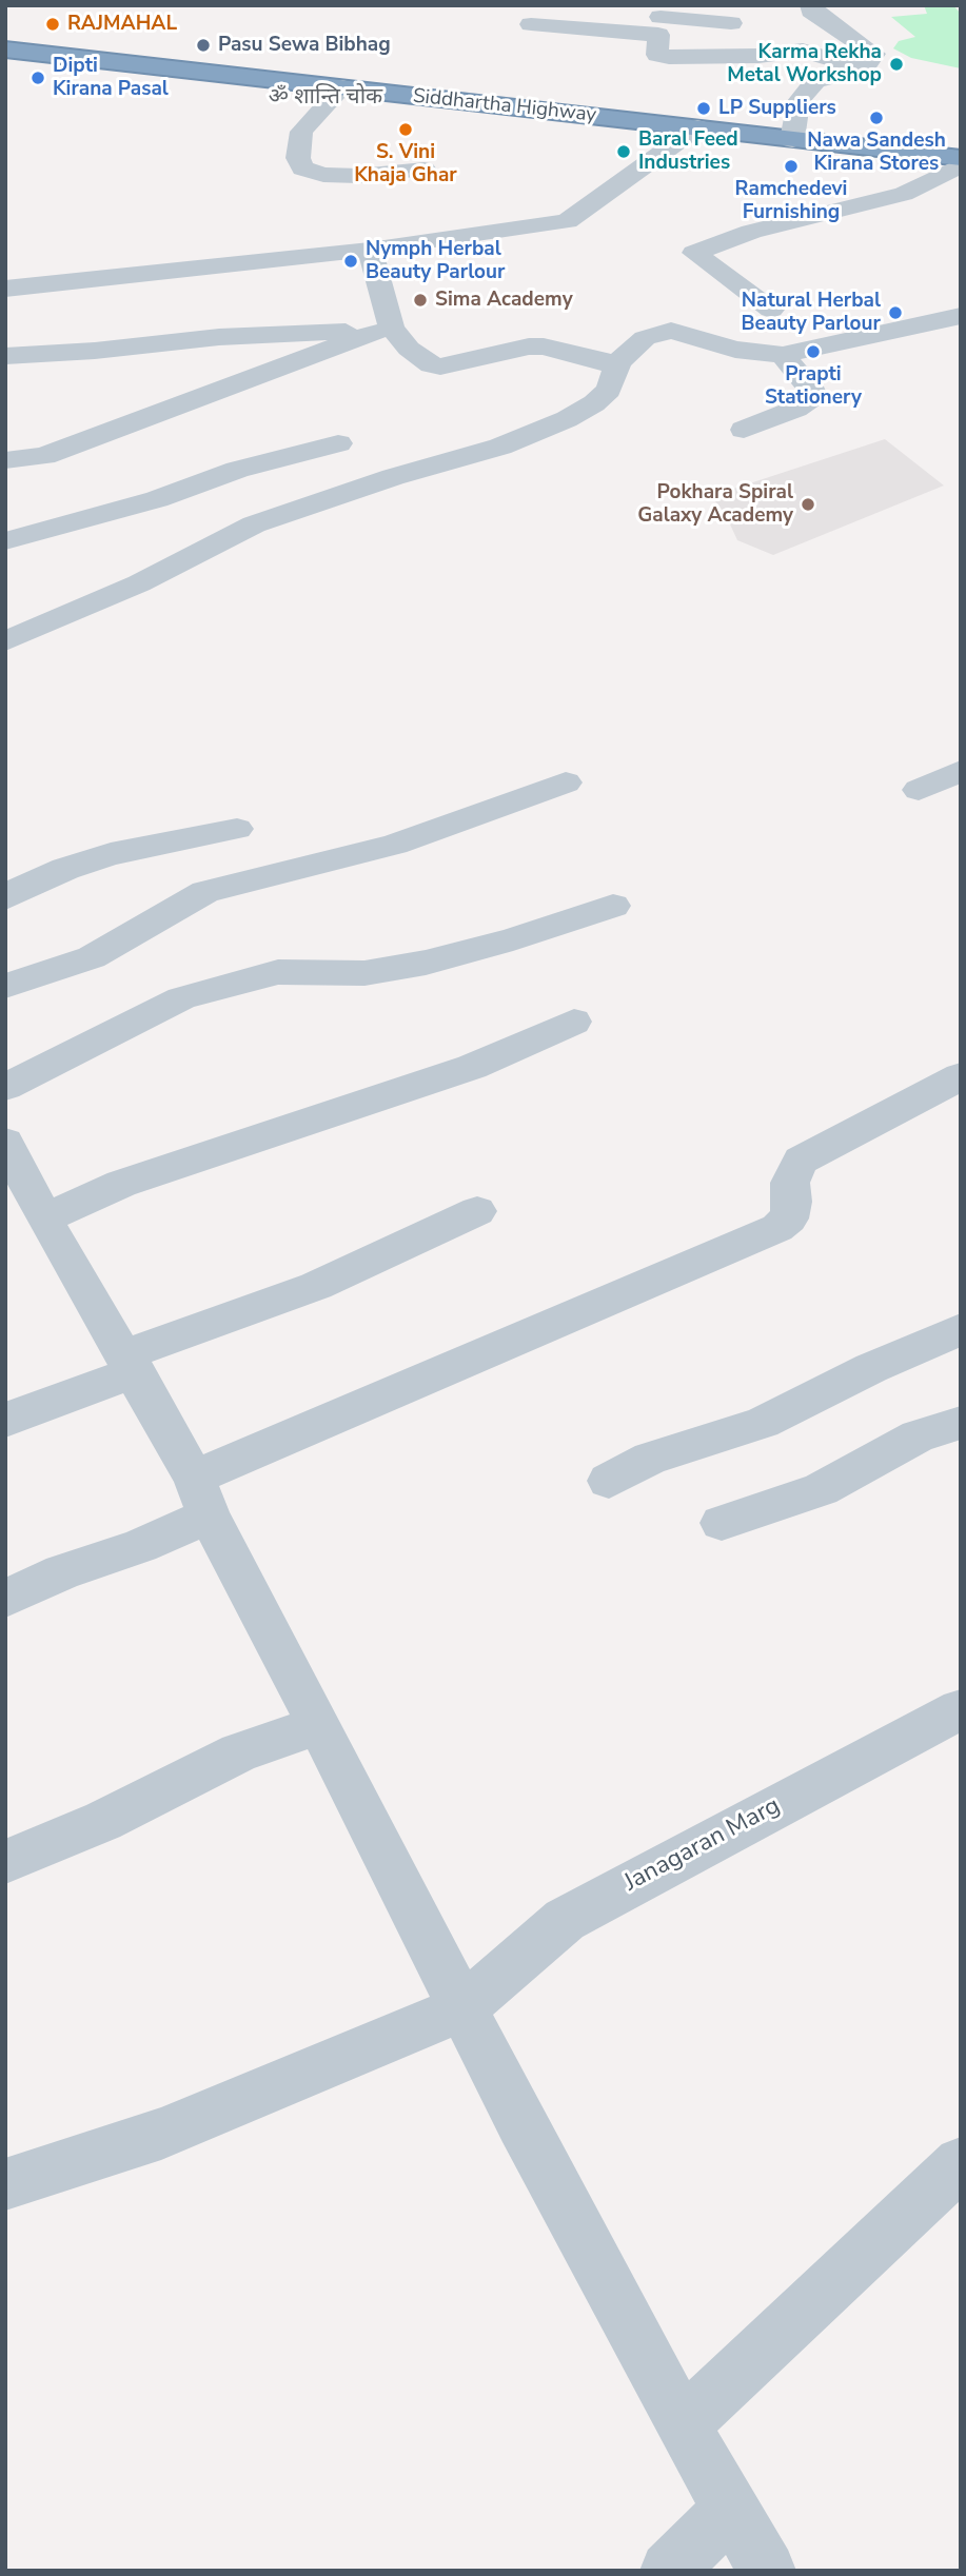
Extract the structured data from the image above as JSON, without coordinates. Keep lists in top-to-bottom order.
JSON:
{
  "streets": {
    "highway": ["Siddhartha Highway"],
    "street": ["Janagaran Marg"]
  },
  "districts": ["ॐ शान्ति चोक"],
  "places": [
    "RAJMAHAL",
    "Pasu Sewa Bibhag",
    "Karma Rekha Metal Workshop",
    "Dipti Kirana Pasal",
    "LP Suppliers",
    "Nawa Sandesh Kirana Stores",
    "S. Vini Khaja Ghar",
    "Baral Feed Industries",
    "Ramchedevi Furnishing",
    "Nymph Herbal Beauty Parlour",
    "Sima Academy",
    "Natural Herbal Beauty Parlour",
    "Prapti Stationery",
    "Pokhara Spiral Galaxy Academy"
  ]
}
